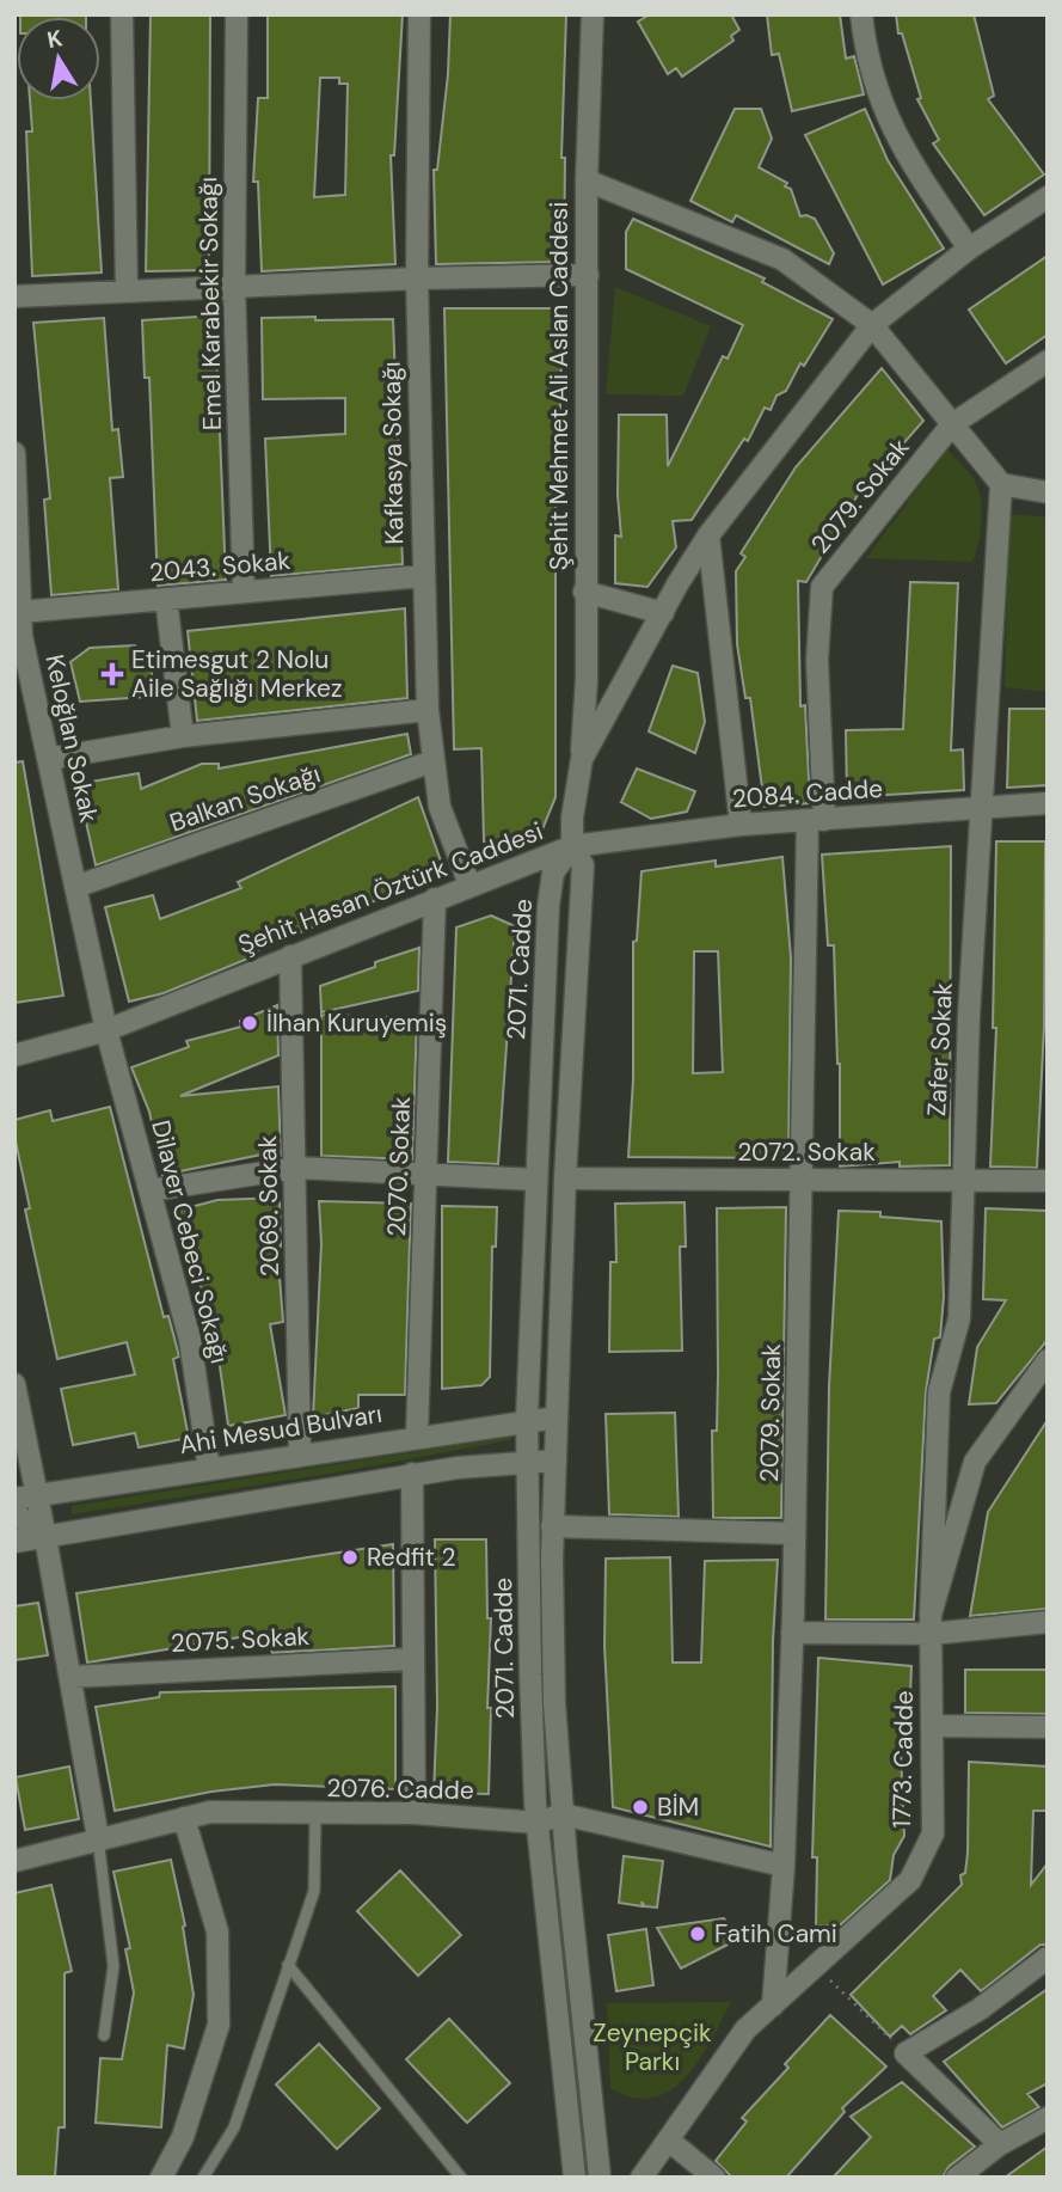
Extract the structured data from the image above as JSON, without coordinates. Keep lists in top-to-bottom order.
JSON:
{
  "streets": {
    "street": [
      "Emel Karabekir Sokağı",
      "Şehit Mehmet Ali Aslan Caddesi",
      "Kafkasya Sokağı",
      "2079. Sokak",
      "2043. Sokak",
      "Keloğlan Sokak",
      "2084. Cadde",
      "Balkan Sokağı",
      "Şehit Hasan Öztürk Caddesi",
      "2071. Cadde",
      "Zafer Sokak",
      "2072. Sokak",
      "2070. Sokak",
      "2069. Sokak",
      "Dilaver Cebeci Sokağı",
      "Ahi Mesud Bulvarı",
      "2075. Sokak",
      "1773. Cadde",
      "2076. Cadde"
    ]
  },
  "crossings": [
    ["Emel Karabekir Sokağı", "2043. Sokak"],
    ["Şehit Mehmet Ali Aslan Caddesi", "Şehit Hasan Öztürk Caddesi"],
    ["Kafkasya Sokağı", "2043. Sokak"],
    ["Kafkasya Sokağı", "Balkan Sokağı"],
    ["Kafkasya Sokağı", "Şehit Hasan Öztürk Caddesi"],
    ["2079. Sokak", "2084. Cadde"],
    ["2079. Sokak", "2072. Sokak"],
    ["2079. Sokak", "1773. Cadde"],
    ["2043. Sokak", "Keloğlan Sokak"],
    ["Keloğlan Sokak", "Balkan Sokağı"],
    ["Keloğlan Sokak", "Şehit Hasan Öztürk Caddesi"],
    ["Keloğlan Sokak", "Dilaver Cebeci Sokağı"],
    ["2084. Cadde", "Şehit Hasan Öztürk Caddesi"],
    ["2084. Cadde", "2071. Cadde"],
    ["2084. Cadde", "Zafer Sokak"],
    ["Şehit Hasan Öztürk Caddesi", "2071. Cadde"],
    ["Şehit Hasan Öztürk Caddesi", "2070. Sokak"],
    ["Şehit Hasan Öztürk Caddesi", "2069. Sokak"],
    ["Şehit Hasan Öztürk Caddesi", "Dilaver Cebeci Sokağı"],
    ["2071. Cadde", "2072. Sokak"],
    ["2071. Cadde", "Ahi Mesud Bulvarı"],
    ["2071. Cadde", "2076. Cadde"],
    ["Zafer Sokak", "2072. Sokak"],
    ["Zafer Sokak", "1773. Cadde"],
    ["2070. Sokak", "Ahi Mesud Bulvarı"],
    ["2069. Sokak", "Ahi Mesud Bulvarı"],
    ["Dilaver Cebeci Sokağı", "Ahi Mesud Bulvarı"]
  ],
  "parks": ["Zeynepçik Parkı"],
  "places": {
    "health": ["Etimesgut 2 Nolu Aile Sağlığı Merkez"],
    "other": [
      "İlhan Kuruyemiş",
      "Redfit 2",
      "BİM",
      "Fatih Cami"
    ]
  },
  "north": "top"
}
